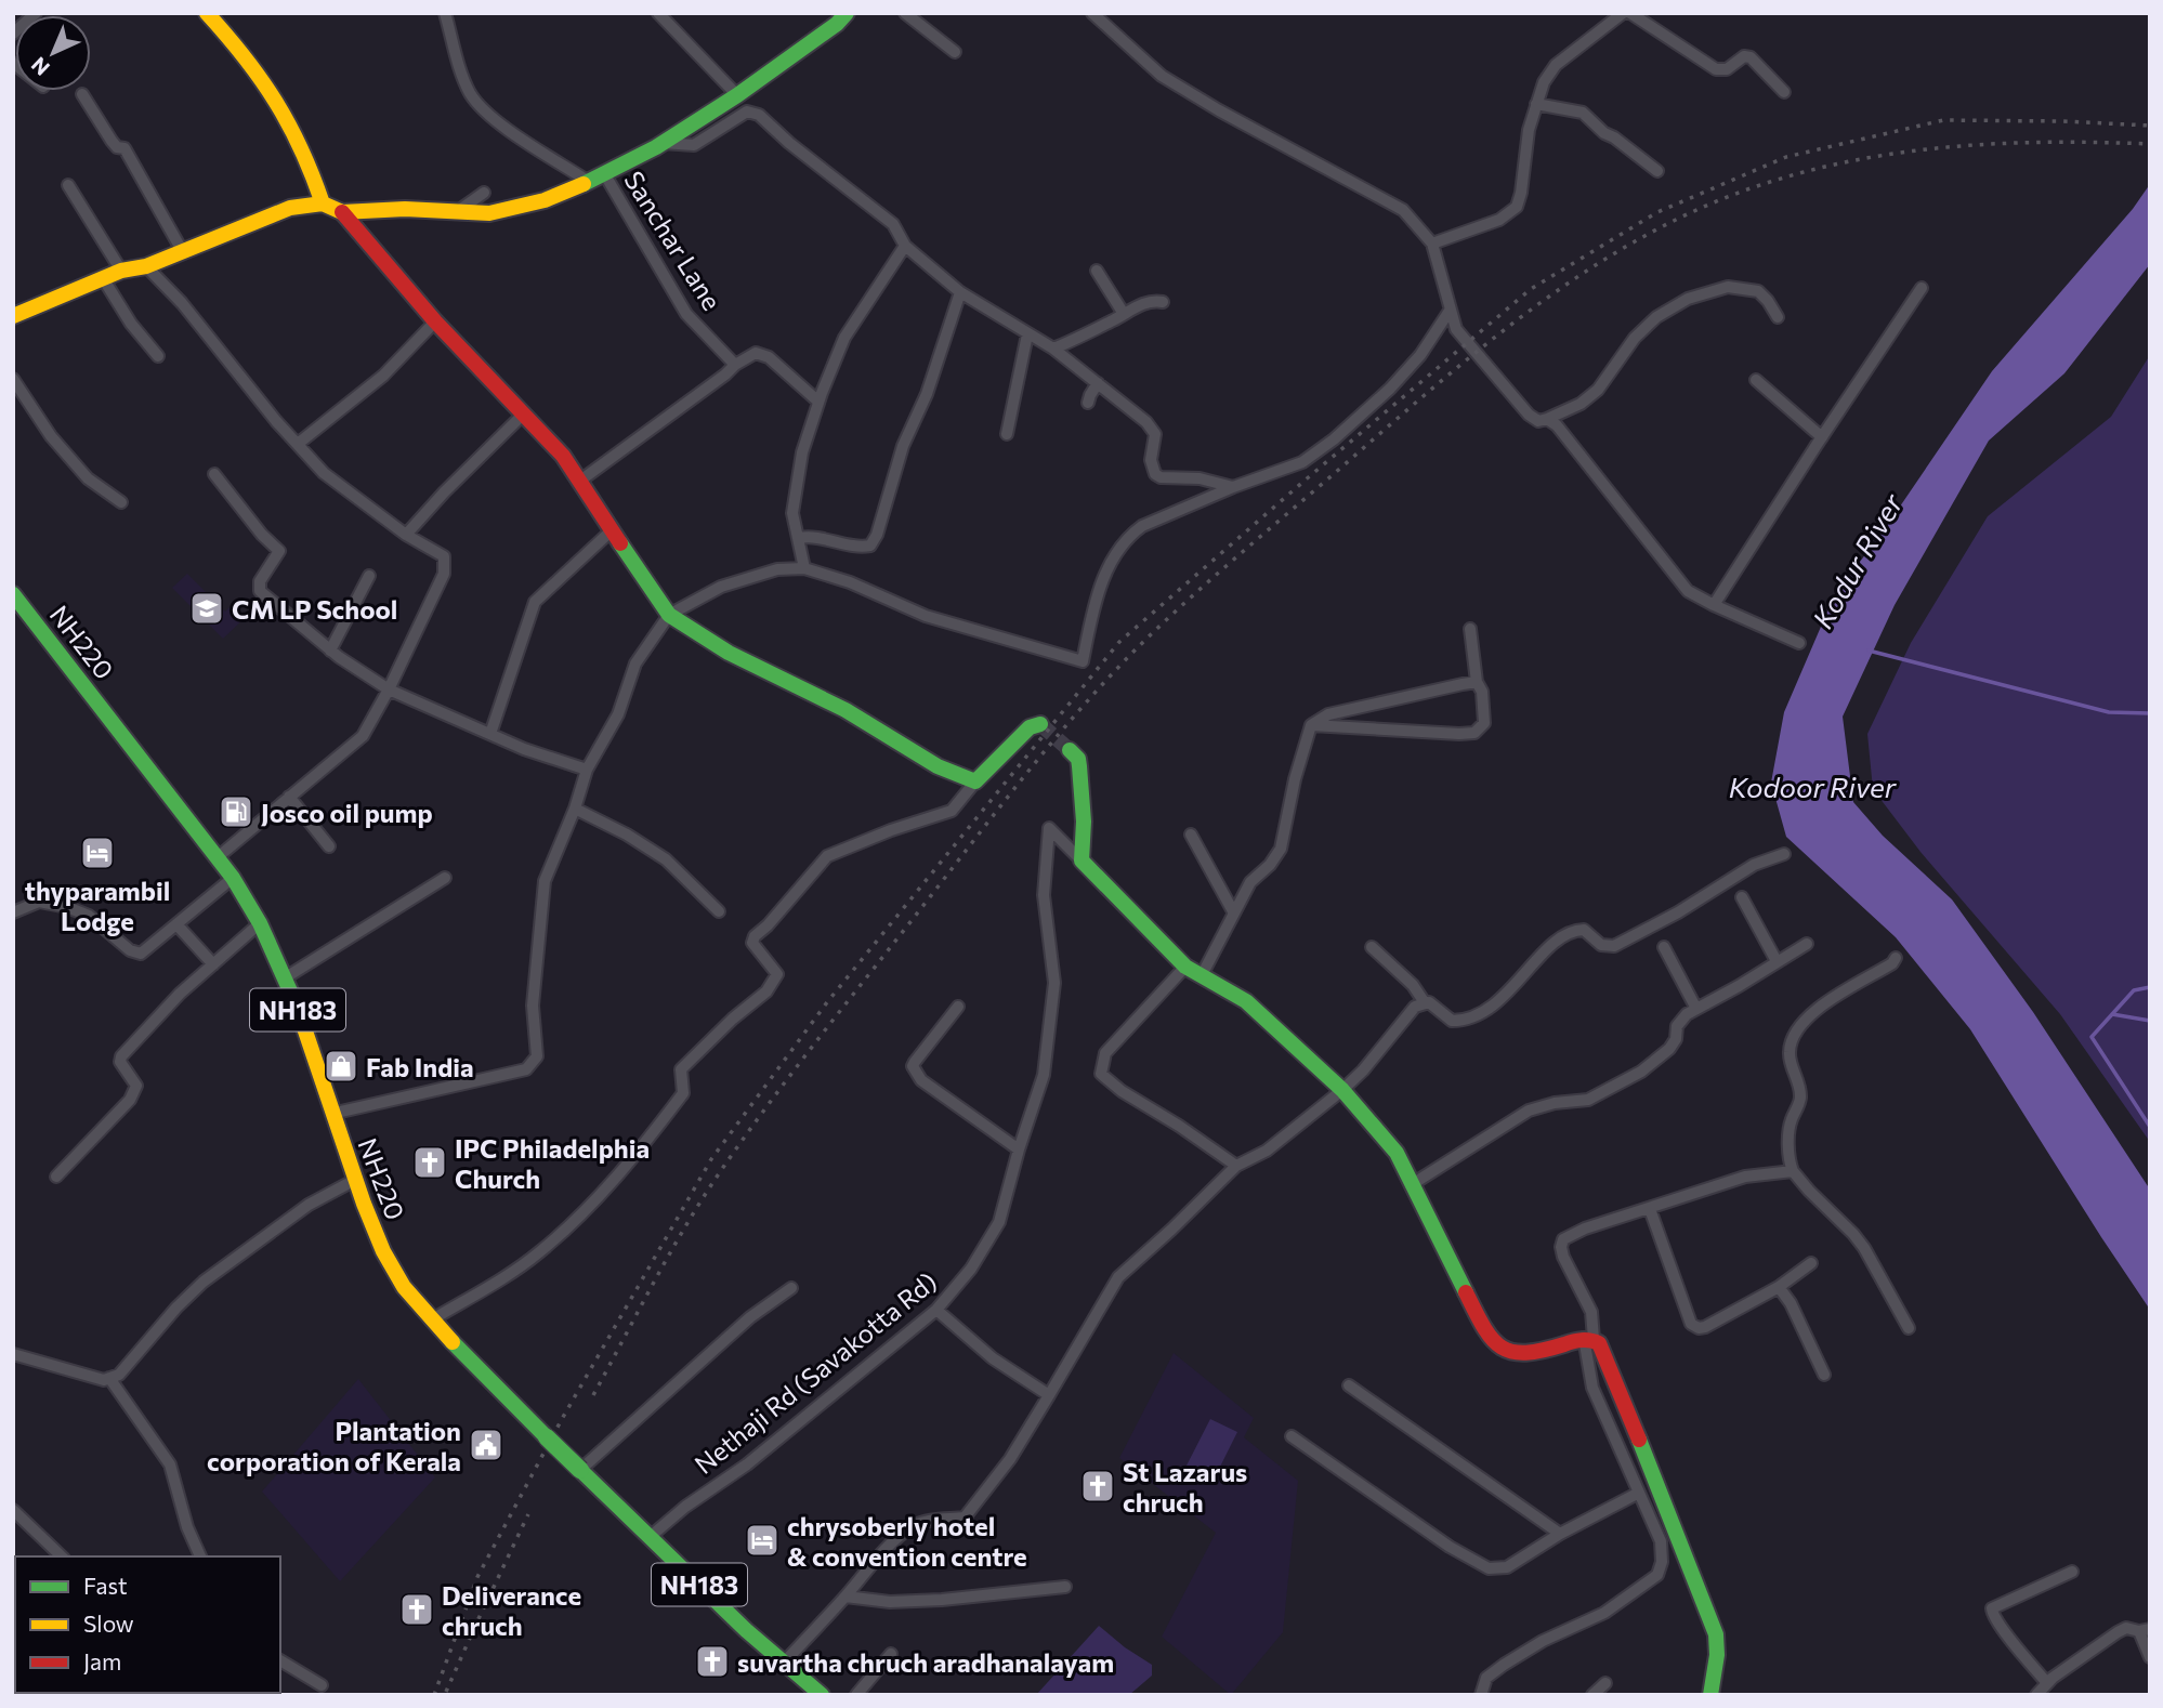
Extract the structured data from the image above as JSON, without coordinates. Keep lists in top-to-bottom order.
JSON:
{
  "streets": {
    "main road": ["NH220", "NH183"],
    "street": ["Sanchar Lane", "Nethaji Rd (Savakotta Rd)"]
  },
  "crossings": [
    ["NH220", "Nethaji Rd (Savakotta Rd)"]
  ],
  "water": ["Kodur River", "Kodoor River"],
  "places": {
    "school or university": ["CM LP School"],
    "fuel station": ["Josco oil pump"],
    "hotel": ["thyparambil Lodge", "chrysoberly hotel & convention centre"],
    "shop": ["Fab India"],
    "church": [
      "IPC Philadelphia Church",
      "St Lazarus chruch",
      "Deliverance chruch",
      "suvartha chruch aradhanalayam"
    ],
    "public building": ["Plantation corporation of Kerala"]
  },
  "legend": ["Fast", "Slow", "Jam"],
  "north": "bottom left"
}
